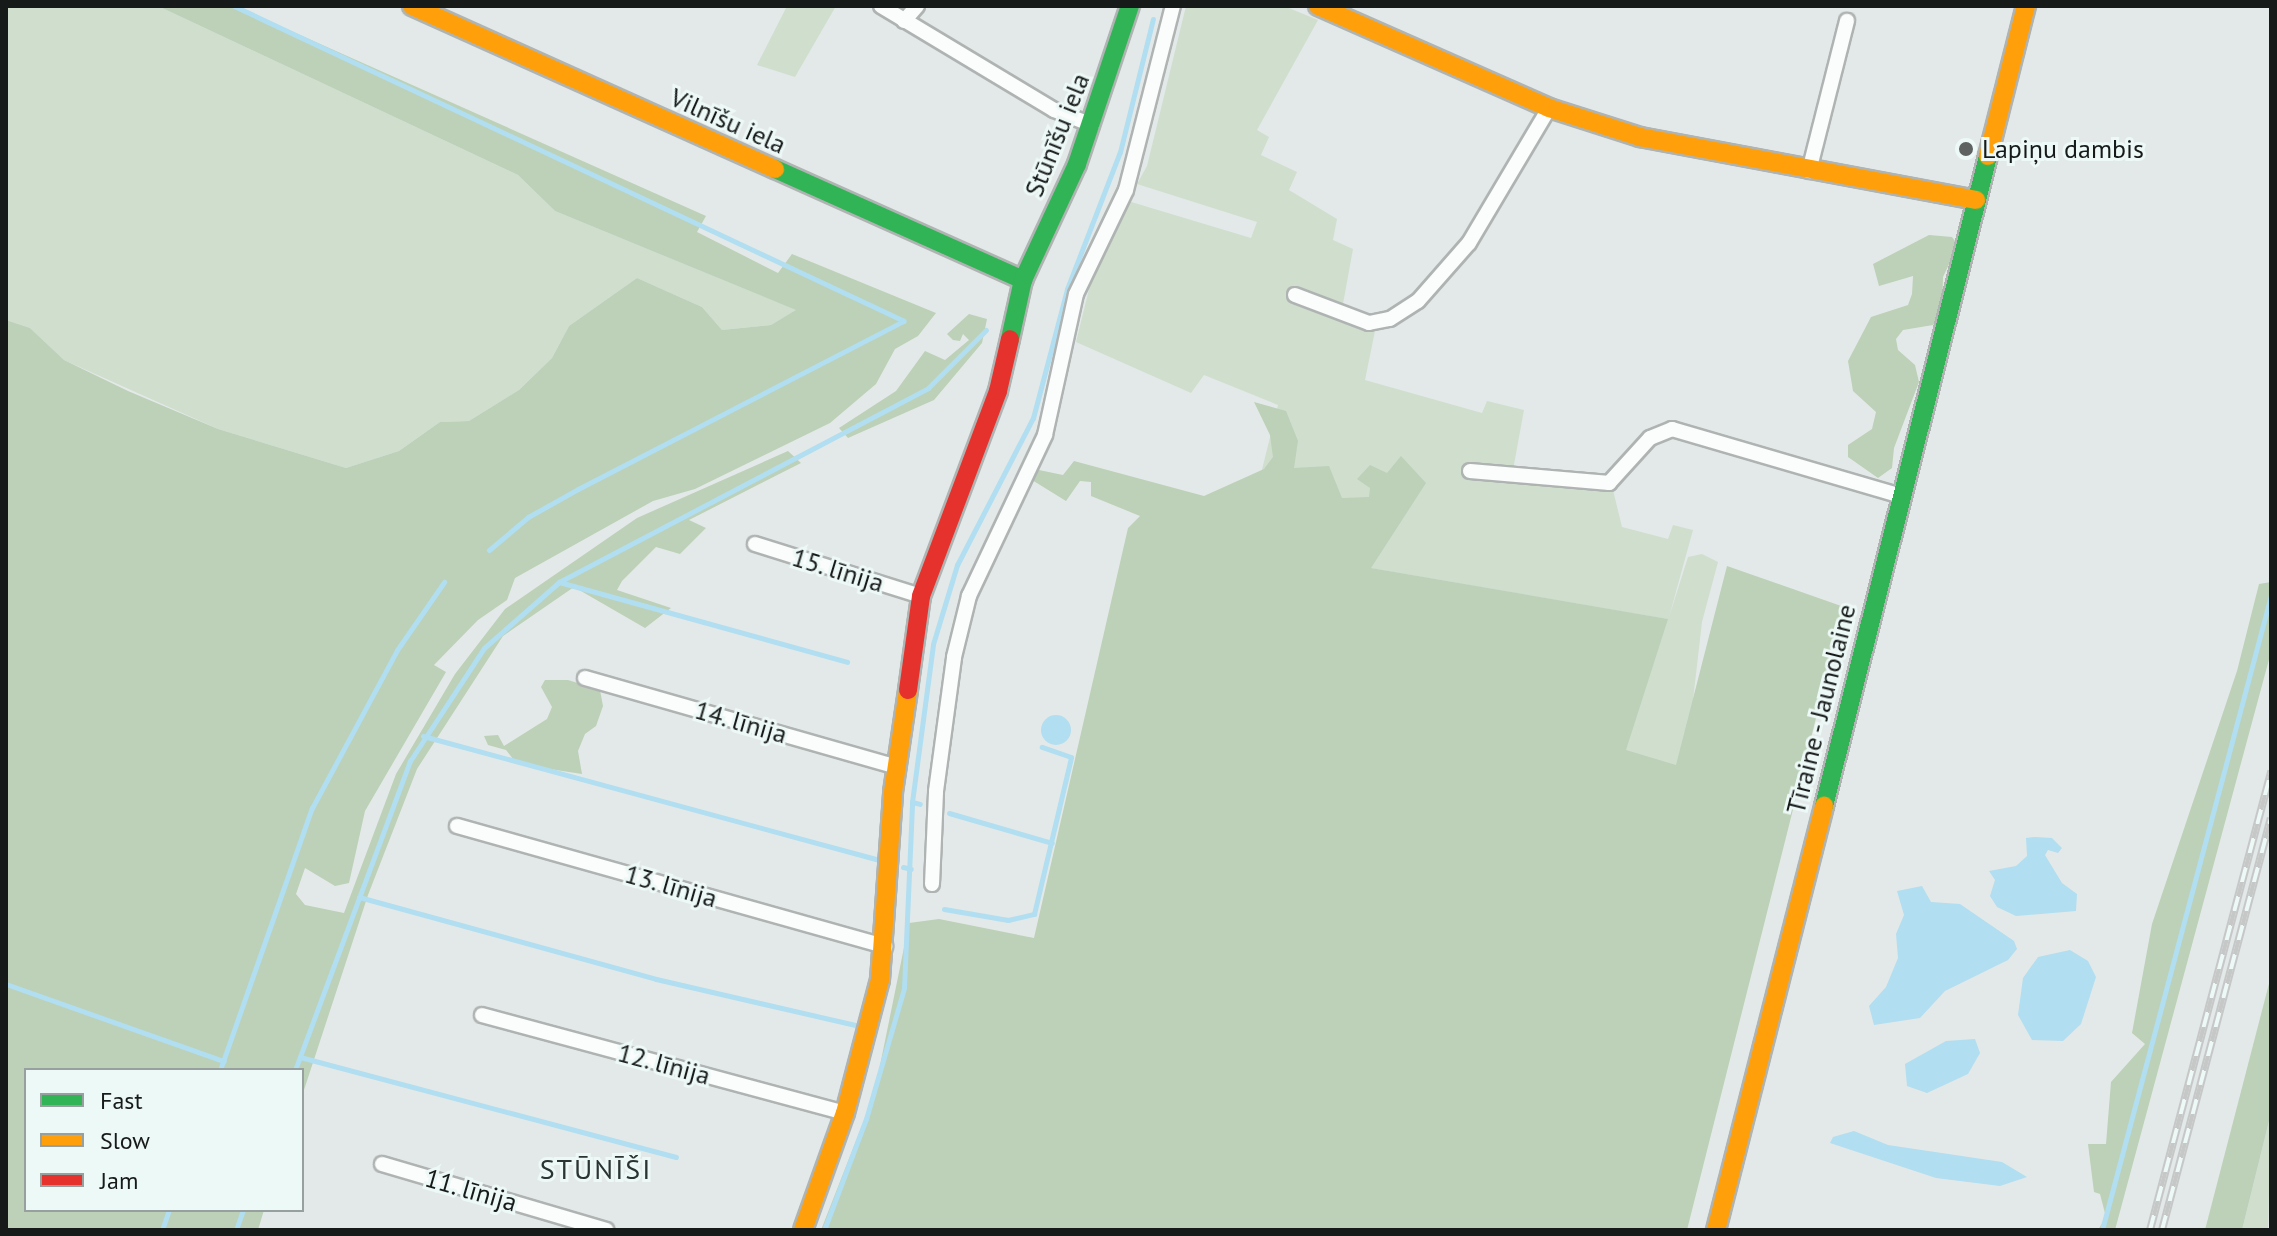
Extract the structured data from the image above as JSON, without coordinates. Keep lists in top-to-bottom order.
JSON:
{
  "streets": {
    "street": [
      "Vilnīšu iela",
      "Stūnīšu iela",
      "15. līnija",
      "Tīraine - Jaunolaine",
      "14. līnija",
      "13. līnija",
      "12. līnija",
      "11. līnija"
    ]
  },
  "crossings": [
    ["Vilnīšu iela", "Stūnīšu iela"],
    ["Stūnīšu iela", "15. līnija"],
    ["Stūnīšu iela", "14. līnija"],
    ["Stūnīšu iela", "13. līnija"],
    ["Stūnīšu iela", "12. līnija"]
  ],
  "districts": ["STŪNĪŠI"],
  "places": ["Lapiņu dambis"],
  "legend": ["Fast", "Slow", "Jam"]
}
